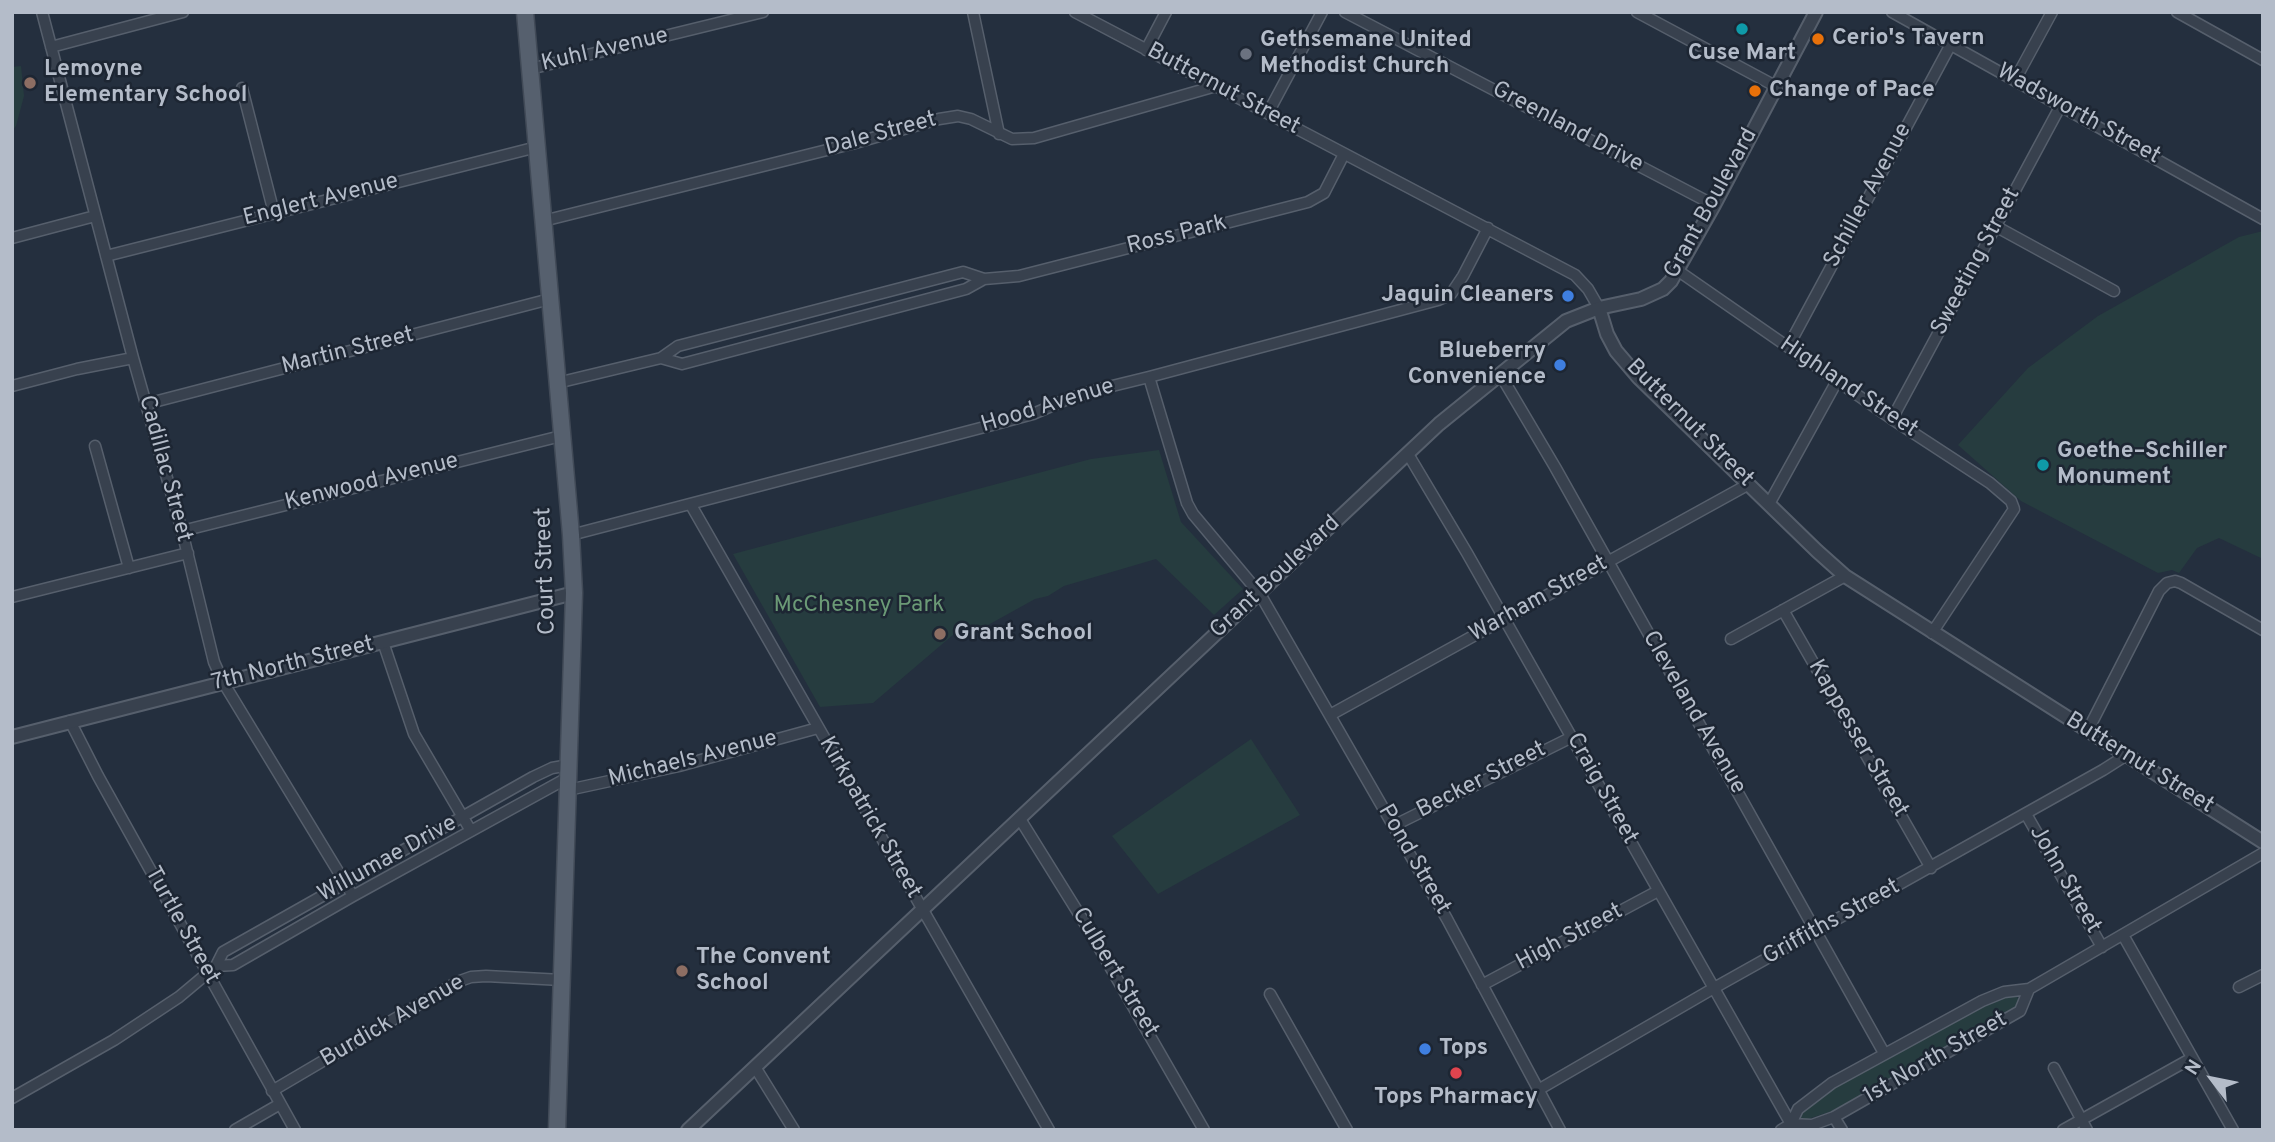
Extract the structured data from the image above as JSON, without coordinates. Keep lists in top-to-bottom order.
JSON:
{
  "streets": {
    "main road": ["Court Street"],
    "street": [
      "Kuhl Avenue",
      "Butternut Street",
      "Wadsworth Street",
      "Greenland Drive",
      "Dale Street",
      "Schiller Avenue",
      "Englert Avenue",
      "Grant Boulevard",
      "Ross Park",
      "Sweeting Street",
      "Martin Street",
      "Highland Street",
      "Hood Avenue",
      "Cadillac Street",
      "Kenwood Avenue",
      "Warham Street",
      "7th North Street",
      "Cleveland Avenue",
      "Kappesser Street",
      "Michaels Avenue",
      "Becker Street",
      "Craig Street",
      "Kirkpatrick Street",
      "Willumae Drive",
      "Pond Street",
      "John Street",
      "Griffiths Street",
      "Turtle Street",
      "High Street",
      "Culbert Street",
      "Burdick Avenue",
      "1st North Street"
    ]
  },
  "crossings": [
    ["Kuhl Avenue", "Court Street"],
    ["Butternut Street", "Dale Street"],
    ["Butternut Street", "Grant Boulevard"],
    ["Butternut Street", "Ross Park"],
    ["Butternut Street", "Highland Street"],
    ["Butternut Street", "Hood Avenue"],
    ["Butternut Street", "Warham Street"],
    ["Butternut Street", "Griffiths Street"],
    ["Wadsworth Street", "Schiller Avenue"],
    ["Wadsworth Street", "Sweeting Street"],
    ["Greenland Drive", "Grant Boulevard"],
    ["Dale Street", "Court Street"],
    ["Schiller Avenue", "Highland Street"],
    ["Englert Avenue", "Cadillac Street"],
    ["Englert Avenue", "Court Street"],
    ["Grant Boulevard", "Highland Street"],
    ["Grant Boulevard", "Cleveland Avenue"],
    ["Grant Boulevard", "Craig Street"],
    ["Grant Boulevard", "Kirkpatrick Street"],
    ["Grant Boulevard", "Pond Street"],
    ["Grant Boulevard", "Culbert Street"],
    ["Ross Park", "Court Street"],
    ["Sweeting Street", "Highland Street"],
    ["Martin Street", "Cadillac Street"],
    ["Martin Street", "Court Street"],
    ["Hood Avenue", "Court Street"],
    ["Hood Avenue", "Kirkpatrick Street"],
    ["Hood Avenue", "Pond Street"],
    ["Cadillac Street", "Kenwood Avenue"],
    ["Cadillac Street", "7th North Street"],
    ["Cadillac Street", "Willumae Drive"],
    ["Kenwood Avenue", "Court Street"],
    ["Court Street", "7th North Street"],
    ["Court Street", "Michaels Avenue"],
    ["Court Street", "Willumae Drive"],
    ["Court Street", "Burdick Avenue"],
    ["Warham Street", "Cleveland Avenue"],
    ["Warham Street", "Craig Street"],
    ["Warham Street", "Pond Street"],
    ["7th North Street", "Turtle Street"],
    ["Cleveland Avenue", "Griffiths Street"],
    ["Cleveland Avenue", "1st North Street"],
    ["Kappesser Street", "Griffiths Street"],
    ["Michaels Avenue", "Kirkpatrick Street"],
    ["Michaels Avenue", "Willumae Drive"],
    ["Becker Street", "Craig Street"],
    ["Becker Street", "Pond Street"],
    ["Craig Street", "Griffiths Street"],
    ["Craig Street", "High Street"],
    ["Craig Street", "1st North Street"],
    ["Willumae Drive", "Turtle Street"],
    ["Pond Street", "Griffiths Street"],
    ["Pond Street", "High Street"],
    ["John Street", "Griffiths Street"],
    ["John Street", "1st North Street"],
    ["Turtle Street", "Burdick Avenue"]
  ],
  "parks": ["McChesney Park"],
  "places": [
    "Cuse Mart",
    "Cerio's Tavern",
    "Gethsemane United Methodist Church",
    "Lemoyne Elementary School",
    "Change of Pace",
    "Jaquin Cleaners",
    "Blueberry Convenience",
    "Goethe–Schiller Monument",
    "Grant School",
    "The Convent School",
    "Tops",
    "Tops Pharmacy"
  ],
  "north": "top left"
}
